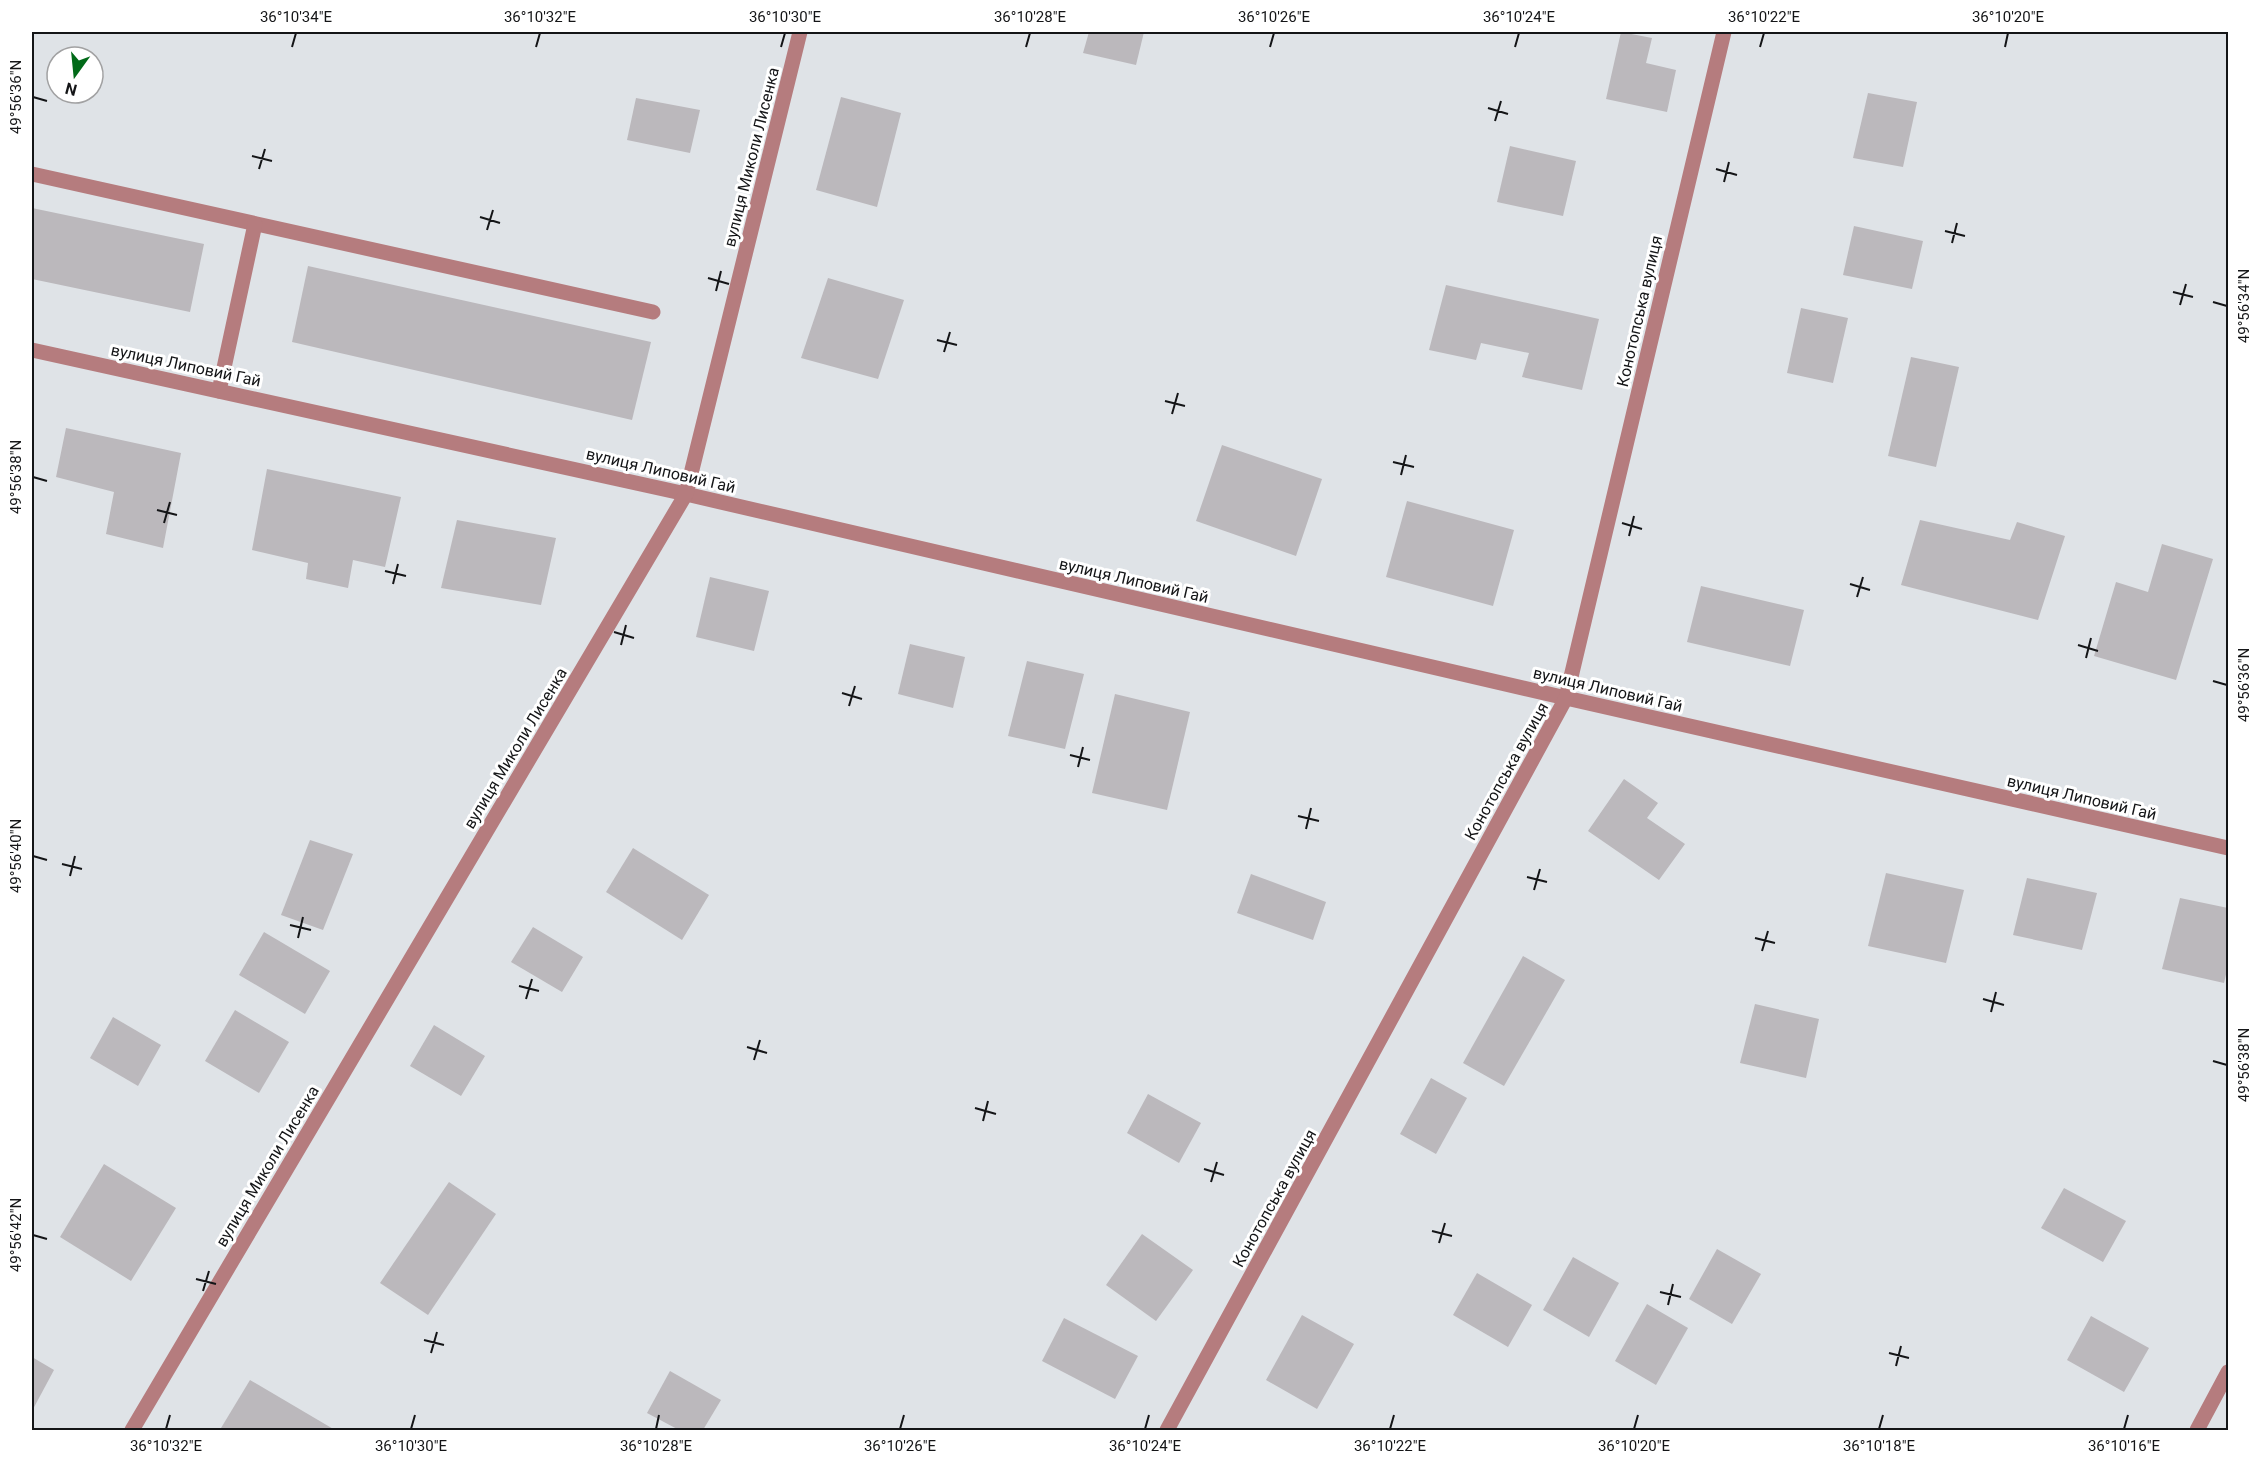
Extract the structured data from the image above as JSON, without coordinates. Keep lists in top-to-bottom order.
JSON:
{
  "streets": {
    "street": ["вулиця Миколи Лисенка", "Конотопська вулиця", "вулиця Липовий Гай"]
  },
  "crossings": [
    ["вулиця Миколи Лисенка", "вулиця Липовий Гай"],
    ["Конотопська вулиця", "вулиця Липовий Гай"]
  ],
  "north": "bottom",
  "coordinates": [
    "36°10'34\"E",
    "36°10'32\"E",
    "36°10'30\"E",
    "36°10'28\"E",
    "36°10'26\"E",
    "36°10'24\"E",
    "36°10'22\"E",
    "36°10'20\"E",
    "49°56'36\"N",
    "49°56'34\"N",
    "49°56'38\"N",
    "49°56'40\"N",
    "49°56'42\"N",
    "36°10'18\"E",
    "36°10'16\"E"
  ]
}
